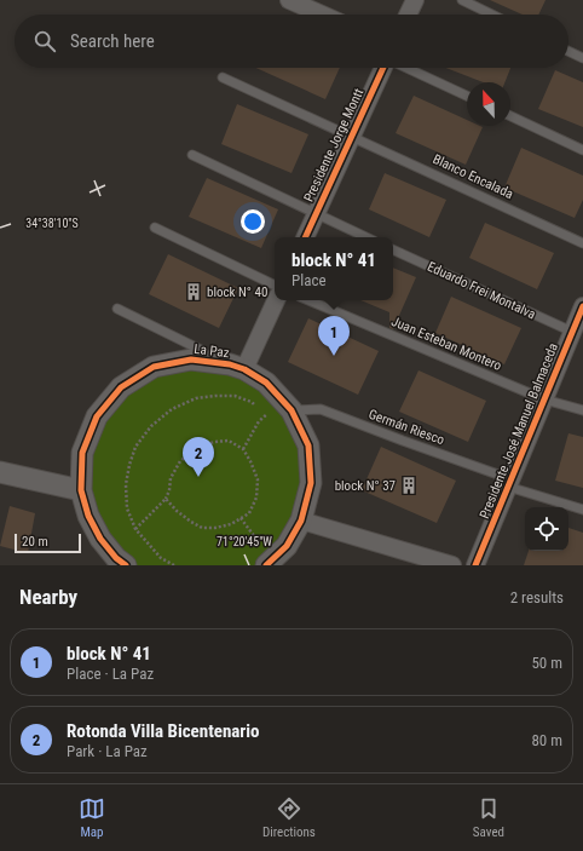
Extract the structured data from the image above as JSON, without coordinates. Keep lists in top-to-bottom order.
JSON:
{
  "streets": {
    "street": ["Presidente Jorge Montt", "La Paz", "Presidente José Manuel Balmaceda"],
    "lane": [
      "Blanco Encalada",
      "Eduardo Frei Montalva",
      "Juan Esteban Montero",
      "Germán Riesco"
    ]
  },
  "crossings": [
    ["Presidente Jorge Montt", "Blanco Encalada"],
    ["Eduardo Frei Montalva", "Presidente José Manuel Balmaceda"],
    ["Juan Esteban Montero", "Presidente José Manuel Balmaceda"],
    ["La Paz", "Germán Riesco"],
    ["Germán Riesco", "Presidente José Manuel Balmaceda"]
  ],
  "places": {
    "building": ["block N° 40", "block N° 37"]
  },
  "scale_bar": "20 m",
  "north": "top",
  "page": {
    "search": "Search here",
    "popup": ["block N° 41", "Place"],
    "pins": ["1", "2"],
    "scale": "20 m",
    "heading": ["Nearby", "2 results"],
    "list": [
      {
        "mark": "1",
        "name": "block N° 41",
        "note": "Place · La Paz",
        "value": "50 m"
      },
      {
        "mark": "2",
        "name": "Rotonda Villa Bicentenario",
        "note": "Park · La Paz",
        "value": "80 m"
      }
    ],
    "nav": ["Map", "Directions", "Saved"]
  },
  "coordinates": ["34°38'10\"S", "71°20'45\"W"]
}
